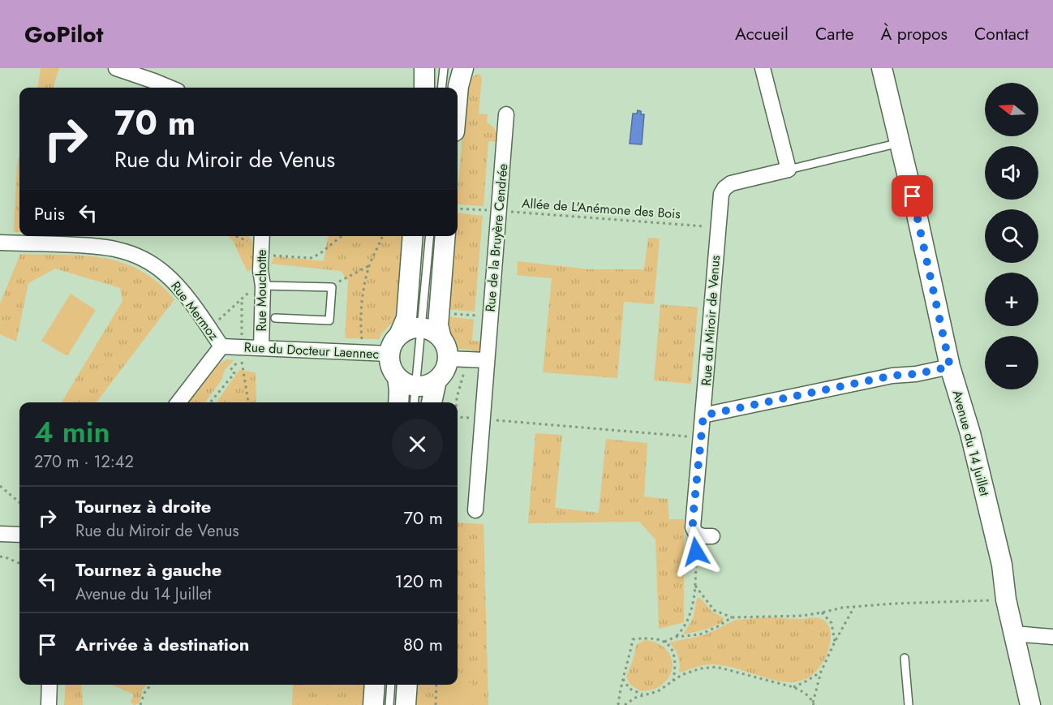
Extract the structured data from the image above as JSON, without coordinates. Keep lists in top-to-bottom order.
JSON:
{
  "streets": {
    "street": [
      "Rue de la Bruyère Cendrée",
      "Rue Mouchotte",
      "Rue Mermoz",
      "Rue du Miroir de Venus",
      "Rue du Docteur Laennec",
      "Avenue du 14 Juillet"
    ],
    "path": ["Allée de L'Anémone des Bois"]
  },
  "crossings": [
    ["Allée de L'Anémone des Bois", "Rue de la Bruyère Cendrée"],
    ["Allée de L'Anémone des Bois", "Rue du Miroir de Venus"],
    ["Rue Mouchotte", "Rue du Docteur Laennec"],
    ["Rue Mermoz", "Rue du Docteur Laennec"]
  ],
  "north": "left",
  "page": {
    "header": "GoPilot",
    "nav": [
      "Accueil",
      "Carte",
      "À propos",
      "Contact"
    ],
    "map_buttons": ["+", "−"],
    "turn": ["70 m", "Rue du Miroir de Venus"],
    "then": "Puis",
    "heading": ["4 min", "270 m · 12:42"],
    "list": [
      {
        "name": "Tournez à droite",
        "note": "Rue du Miroir de Venus",
        "value": "70 m"
      },
      {
        "name": "Tournez à gauche",
        "note": "Avenue du 14 Juillet",
        "value": "120 m"
      },
      {
        "name": "Arrivée à destination",
        "value": "80 m"
      }
    ]
  }
}
